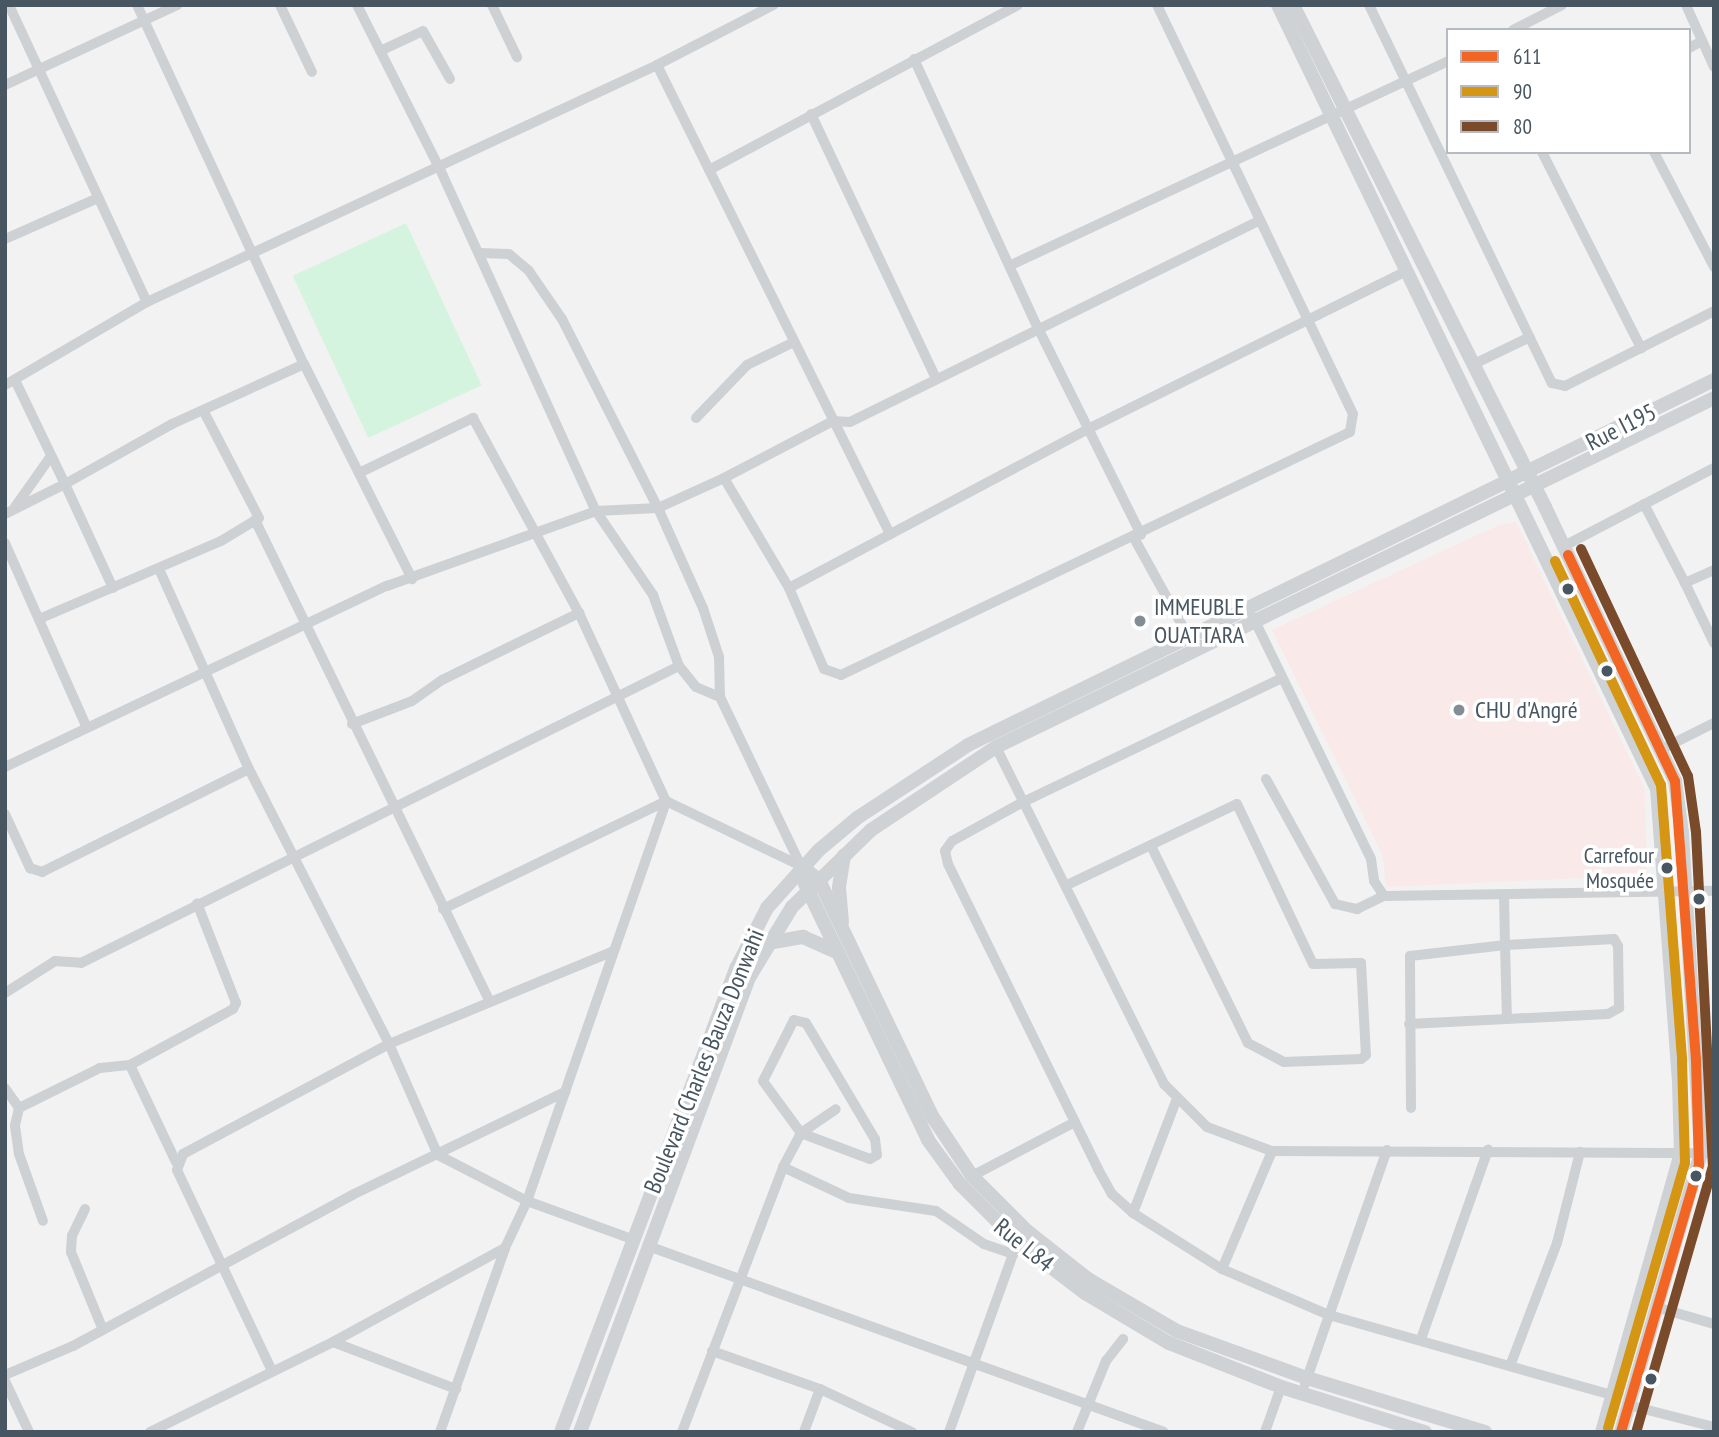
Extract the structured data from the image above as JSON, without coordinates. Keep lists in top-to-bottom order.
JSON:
{
  "streets": {
    "main road": ["Rue I195", "Boulevard Charles Bauza Donwahi", "Rue L84"]
  },
  "crossings": [
    ["Boulevard Charles Bauza Donwahi", "Rue L84"]
  ],
  "places": ["IMMEUBLE OUATTARA", "CHU d'Angré", "Carrefour Mosquée"],
  "lines": ["transit line 80", "transit line 611", "transit line 90"],
  "legend": ["611", "90", "80"]
}
